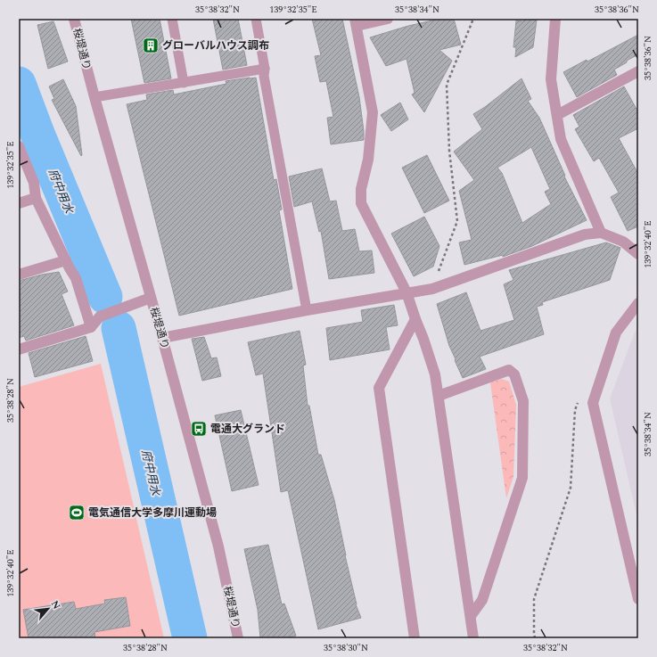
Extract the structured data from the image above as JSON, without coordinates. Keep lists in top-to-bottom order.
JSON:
{
  "streets": {
    "street": ["桜堤通り"]
  },
  "water": ["府中用水"],
  "places": {
    "building": ["グローバルハウス調布"],
    "bus stop": ["電通大グランド"],
    "sports": ["電気通信大学多摩川運動場"]
  },
  "north": "top right",
  "coordinates": [
    "35°38'32\"N",
    "139°32'35\"E",
    "35°38'34\"N",
    "35°38'36\"N",
    "139°32'40\"E",
    "35°38'28\"N",
    "35°38'30\"N"
  ]
}
